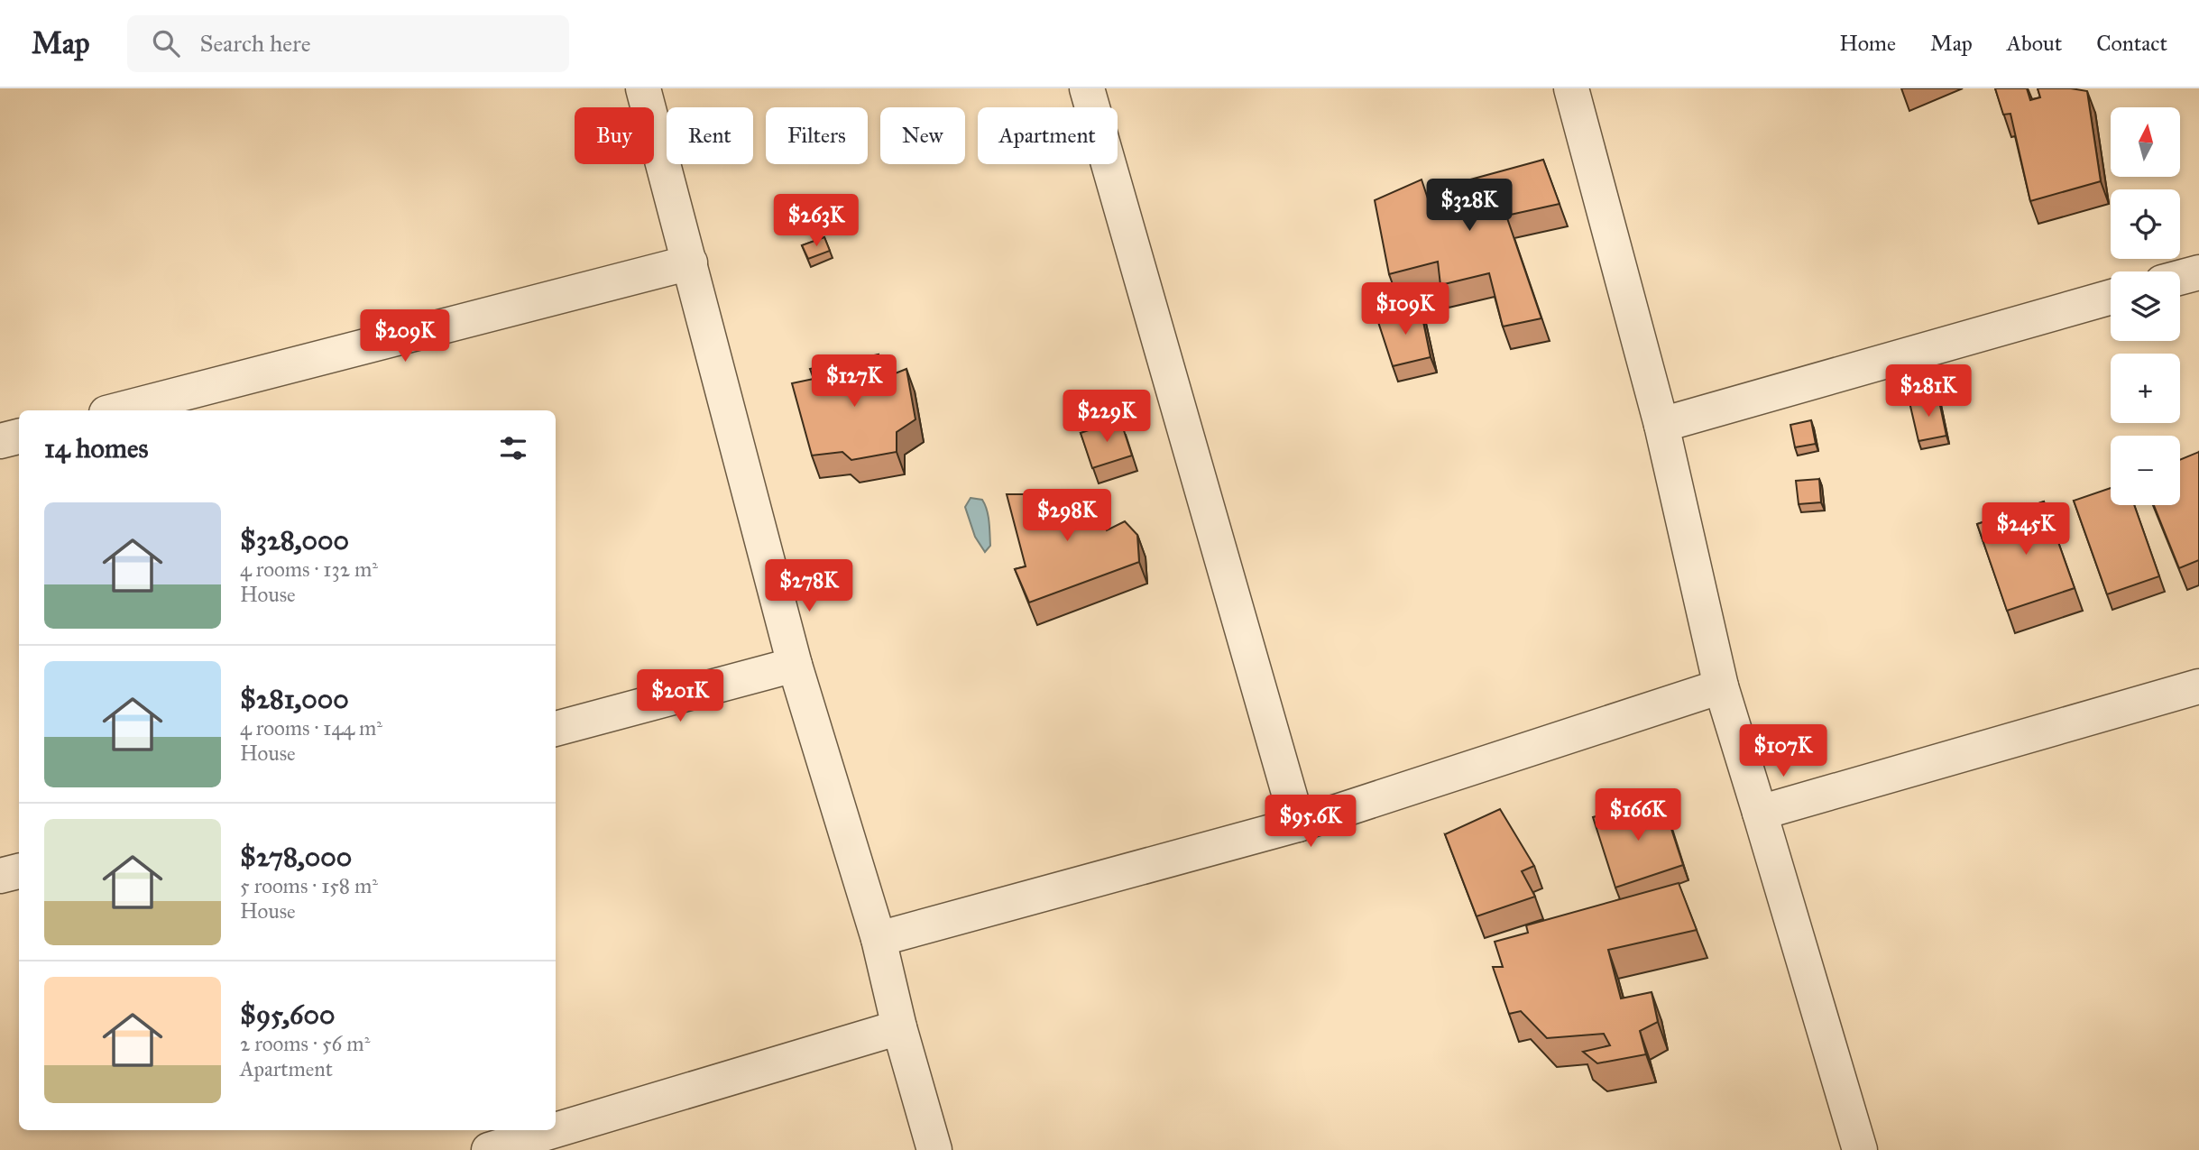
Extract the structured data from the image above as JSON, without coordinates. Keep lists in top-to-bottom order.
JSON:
{
  "north": "top",
  "page": {
    "header": "Map",
    "search": "Search here",
    "nav": [
      "Home",
      "Map",
      "About",
      "Contact"
    ],
    "map_buttons": ["+", "−"],
    "chip": [
      "Buy",
      "Rent",
      "Filters",
      "New",
      "Apartment"
    ],
    "price": [
      "$328K",
      "$263K",
      "$109K",
      "$209K",
      "$127K",
      "$281K",
      "$229K",
      "$298K",
      "$245K",
      "$278K",
      "$201K",
      "$107K",
      "$166K",
      "$95.6K"
    ],
    "heading": "14 homes",
    "list": [
      {
        "name": "$328,000",
        "note": "4 rooms · 132 m² · House"
      },
      {
        "name": "$281,000",
        "note": "4 rooms · 144 m² · House"
      },
      {
        "name": "$278,000",
        "note": "5 rooms · 158 m² · House"
      },
      {
        "name": "$95,600",
        "note": "2 rooms · 56 m² · Apartment"
      }
    ]
  }
}
